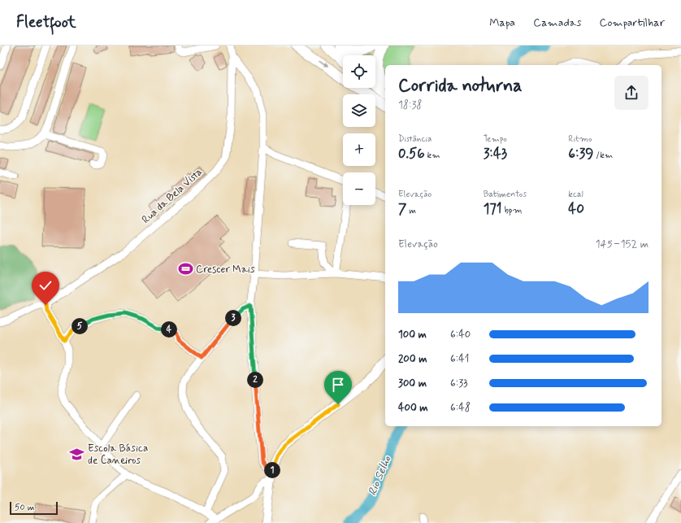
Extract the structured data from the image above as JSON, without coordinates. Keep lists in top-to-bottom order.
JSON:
{
  "streets": {
    "street": ["Rua da Bela Vista"]
  },
  "water": ["Rio Selho"],
  "places": {
    "sports": ["Crescer Mais"],
    "school or university": ["Escola Básica de Caneiros"]
  },
  "scale_bar": "50 m",
  "page": {
    "header": "Fleetfoot",
    "nav": ["Mapa", "Camadas", "Compartilhar"],
    "map_buttons": ["+", "−"],
    "heading": ["Corrida noturna", "18:38"],
    "stats": [
      ["Distância", "0.56 km"],
      ["Tempo", "3:43"],
      ["Ritmo", "6:39 /km"],
      ["Elevação", "7 m"],
      ["Batimentos", "171 bpm"],
      ["kcal", "40"]
    ],
    "chart": ["Elevação", "145–152 m"],
    "pins": [
      "3",
      "5",
      "4",
      "2",
      "1"
    ],
    "list": [
      {
        "name": "100 m",
        "note": "6:40"
      },
      {
        "name": "200 m",
        "note": "6:41"
      },
      {
        "name": "300 m",
        "note": "6:33"
      },
      {
        "name": "400 m",
        "note": "6:48"
      }
    ],
    "scale": "50 m"
  }
}
